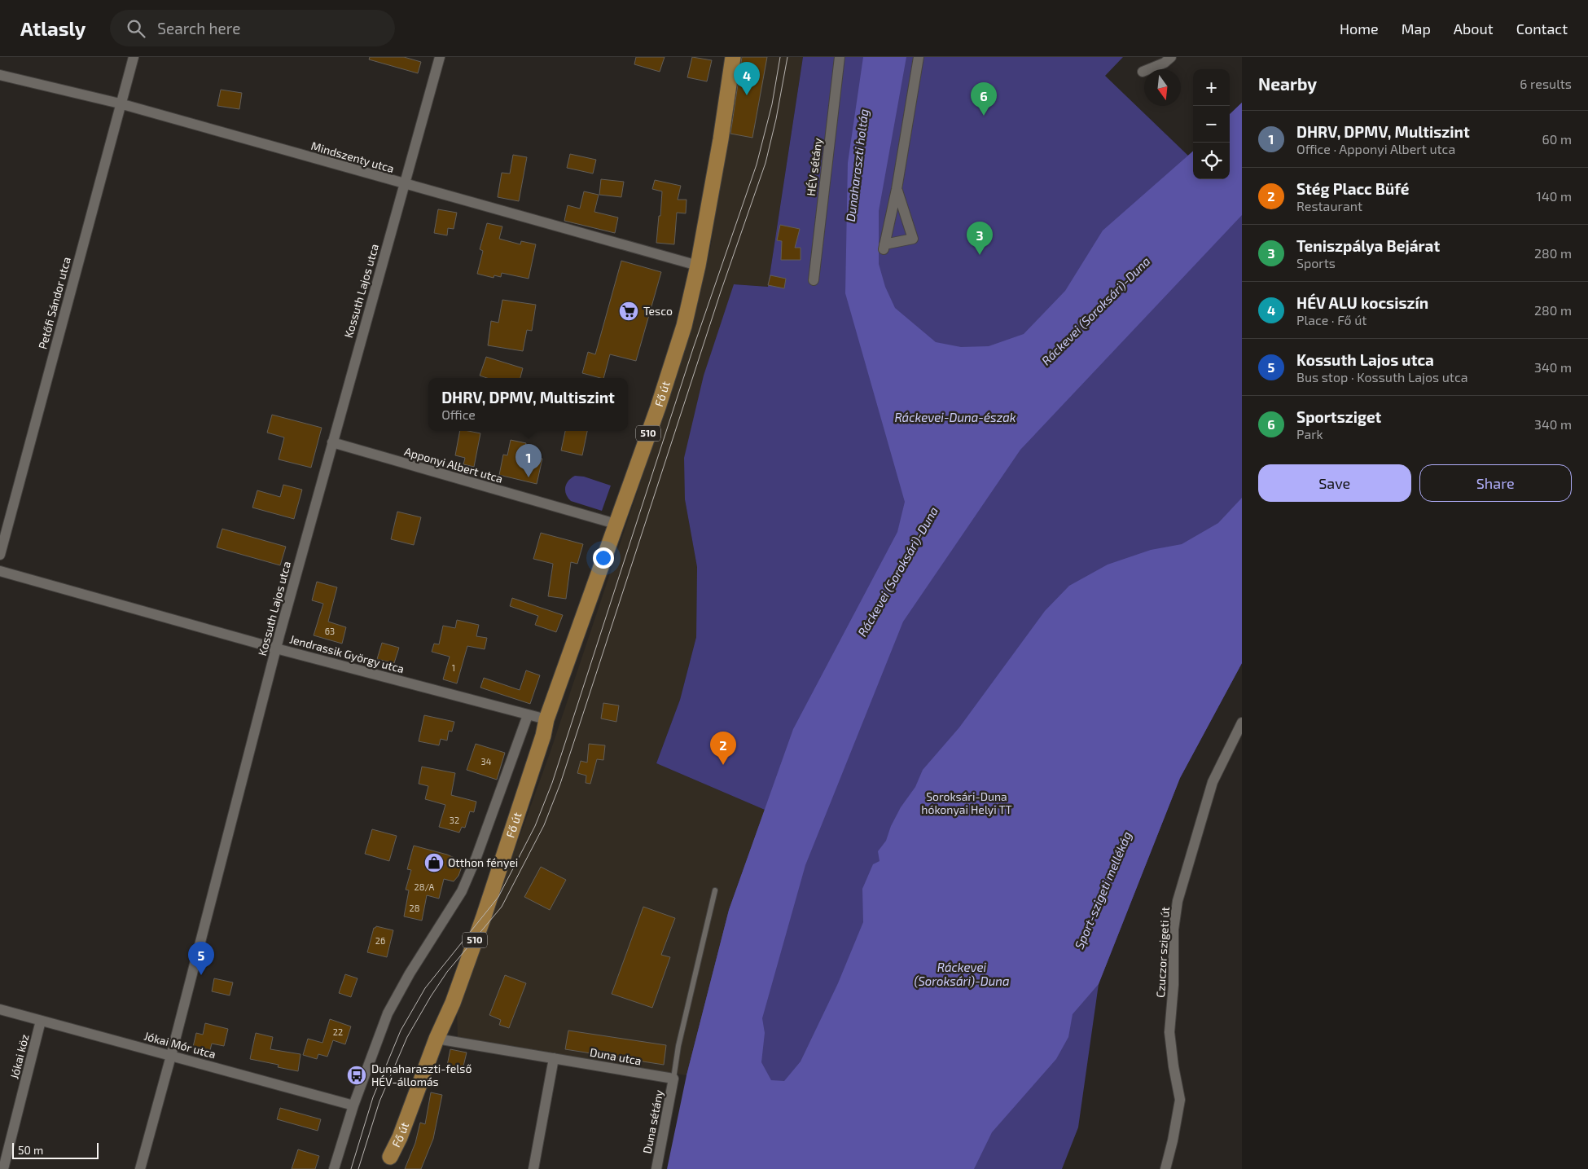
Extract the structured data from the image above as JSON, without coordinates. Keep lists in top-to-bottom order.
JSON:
{
  "streets": {
    "main road": ["Fő út", "510"],
    "street": [
      "Mindszenty utca",
      "HÉV sétány",
      "Kossuth Lajos utca",
      "Petőfi Sándor utca",
      "Apponyi Albert utca",
      "Jendrassik György utca",
      "Czuczor szigeti út",
      "Jókai Mór utca",
      "Jókai köz",
      "Duna utca",
      "Duna sétány"
    ]
  },
  "crossings": [
    ["Mindszenty utca", "Kossuth Lajos utca"],
    ["Mindszenty utca", "Petőfi Sándor utca"],
    ["Mindszenty utca", "Fő út"],
    ["Kossuth Lajos utca", "Apponyi Albert utca"],
    ["Kossuth Lajos utca", "Jendrassik György utca"],
    ["Kossuth Lajos utca", "Jókai Mór utca"],
    ["Fő út", "Apponyi Albert utca"],
    ["Fő út", "Jendrassik György utca"],
    ["Fő út", "Duna utca"],
    ["Jókai Mór utca", "Jókai köz"],
    ["Duna utca", "Duna sétány"]
  ],
  "water": [
    "Dunaharaszti holtág",
    "Ráckevei (Soroksári)-Duna",
    "Ráckevei-Duna-észak",
    "Sport-szigeti mellékág"
  ],
  "parks": ["Soroksári-Duna hókonyai Helyi TT"],
  "places": {
    "supermarket": ["Tesco"],
    "shop": ["Otthon fényei"],
    "bus stop": ["Dunaharaszti-felső HÉV-állomás"]
  },
  "house_numbers": [
    "63",
    "1",
    "34",
    "32",
    "28/A",
    "28",
    "26",
    "22"
  ],
  "scale_bar": "50 m",
  "north": "bottom",
  "page": {
    "header": "Atlasly",
    "search": "Search here",
    "nav": [
      "Home",
      "Map",
      "About",
      "Contact"
    ],
    "heading": ["Nearby", "6 results"],
    "pins": [
      "4",
      "6",
      "3",
      "1",
      "2",
      "5"
    ],
    "map_buttons": ["+", "−"],
    "list": [
      {
        "mark": "1",
        "name": "DHRV, DPMV, Multiszint",
        "note": "Office · Apponyi Albert utca",
        "value": "60 m"
      },
      {
        "mark": "2",
        "name": "Stég Placc Büfé",
        "note": "Restaurant",
        "value": "140 m"
      },
      {
        "mark": "3",
        "name": "Teniszpálya Bejárat",
        "note": "Sports",
        "value": "280 m"
      },
      {
        "mark": "4",
        "name": "HÉV ALU kocsiszín",
        "note": "Place · Fő út",
        "value": "280 m"
      },
      {
        "mark": "5",
        "name": "Kossuth Lajos utca",
        "note": "Bus stop · Kossuth Lajos utca",
        "value": "340 m"
      },
      {
        "mark": "6",
        "name": "Sportsziget",
        "note": "Park",
        "value": "340 m"
      }
    ],
    "popup": ["DHRV, DPMV, Multiszint", "Office"],
    "buttons": ["Save", "Share"],
    "scale": "50 m"
  }
}
